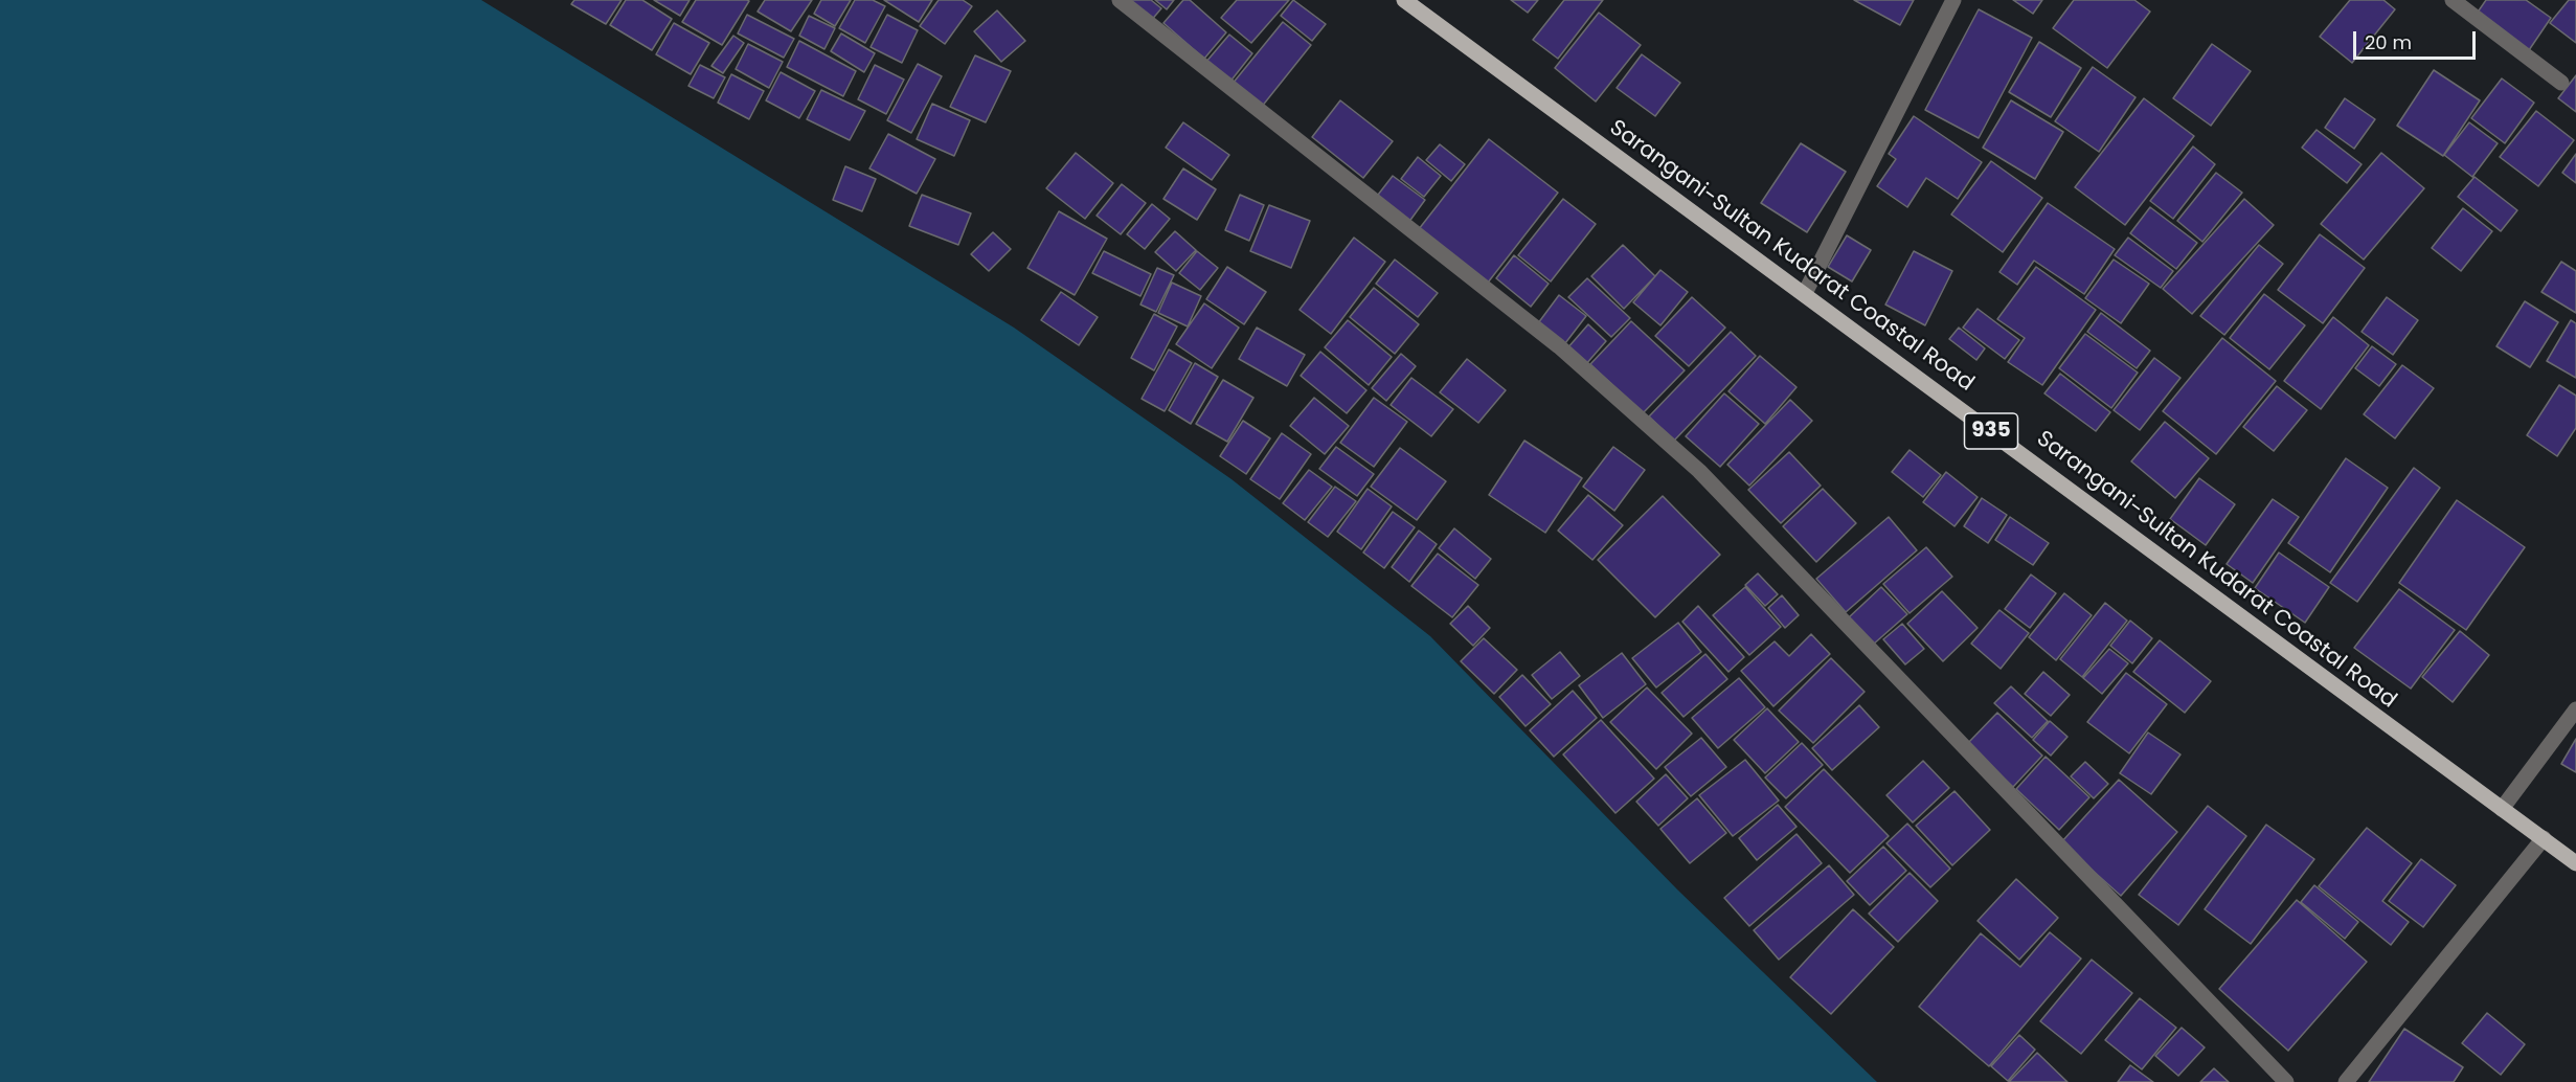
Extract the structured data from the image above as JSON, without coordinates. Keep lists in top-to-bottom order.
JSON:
{
  "streets": {
    "main road": ["Sarangani-Sultan Kudarat Coastal Road", "935"]
  },
  "scale_bar": "20 m"
}
